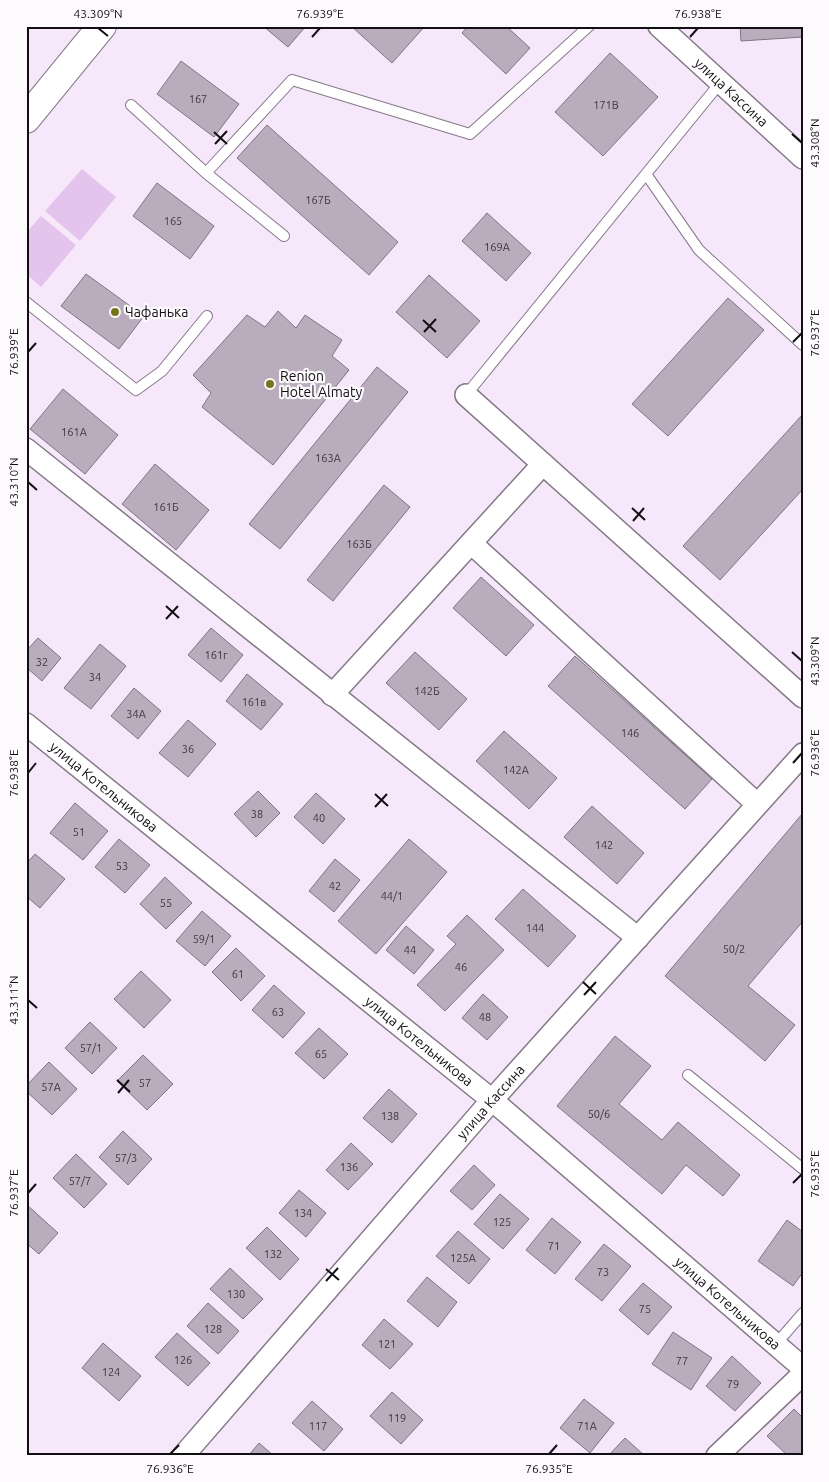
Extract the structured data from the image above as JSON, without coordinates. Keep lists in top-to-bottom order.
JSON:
{
  "streets": {
    "street": ["улица Кассина", "улица Котельникова"]
  },
  "crossings": [
    ["улица Кассина", "улица Котельникова"]
  ],
  "places": ["Чафанька", "Renion Hotel Almaty"],
  "house_numbers": [
    "167",
    "171В",
    "167Б",
    "165",
    "169А",
    "161А",
    "163А",
    "161Б",
    "163Б",
    "161г",
    "32",
    "34",
    "142Б",
    "161в",
    "34А",
    "146",
    "36",
    "142А",
    "38",
    "40",
    "51",
    "142",
    "53",
    "42",
    "44/1",
    "55",
    "144",
    "59/1",
    "50/2",
    "44",
    "46",
    "61",
    "63",
    "48",
    "57/1",
    "65",
    "57",
    "57А",
    "50/6",
    "138",
    "57/3",
    "136",
    "57/7",
    "134",
    "125",
    "71",
    "132",
    "125А",
    "73",
    "130",
    "75",
    "128",
    "121",
    "126",
    "77",
    "124",
    "79",
    "119",
    "117",
    "71А"
  ],
  "coordinates": [
    "43.309°N",
    "76.939°E",
    "76.938°E",
    "43.308°N",
    "76.937°E",
    "43.310°N",
    "76.936°E",
    "43.311°N",
    "76.935°E"
  ]
}
